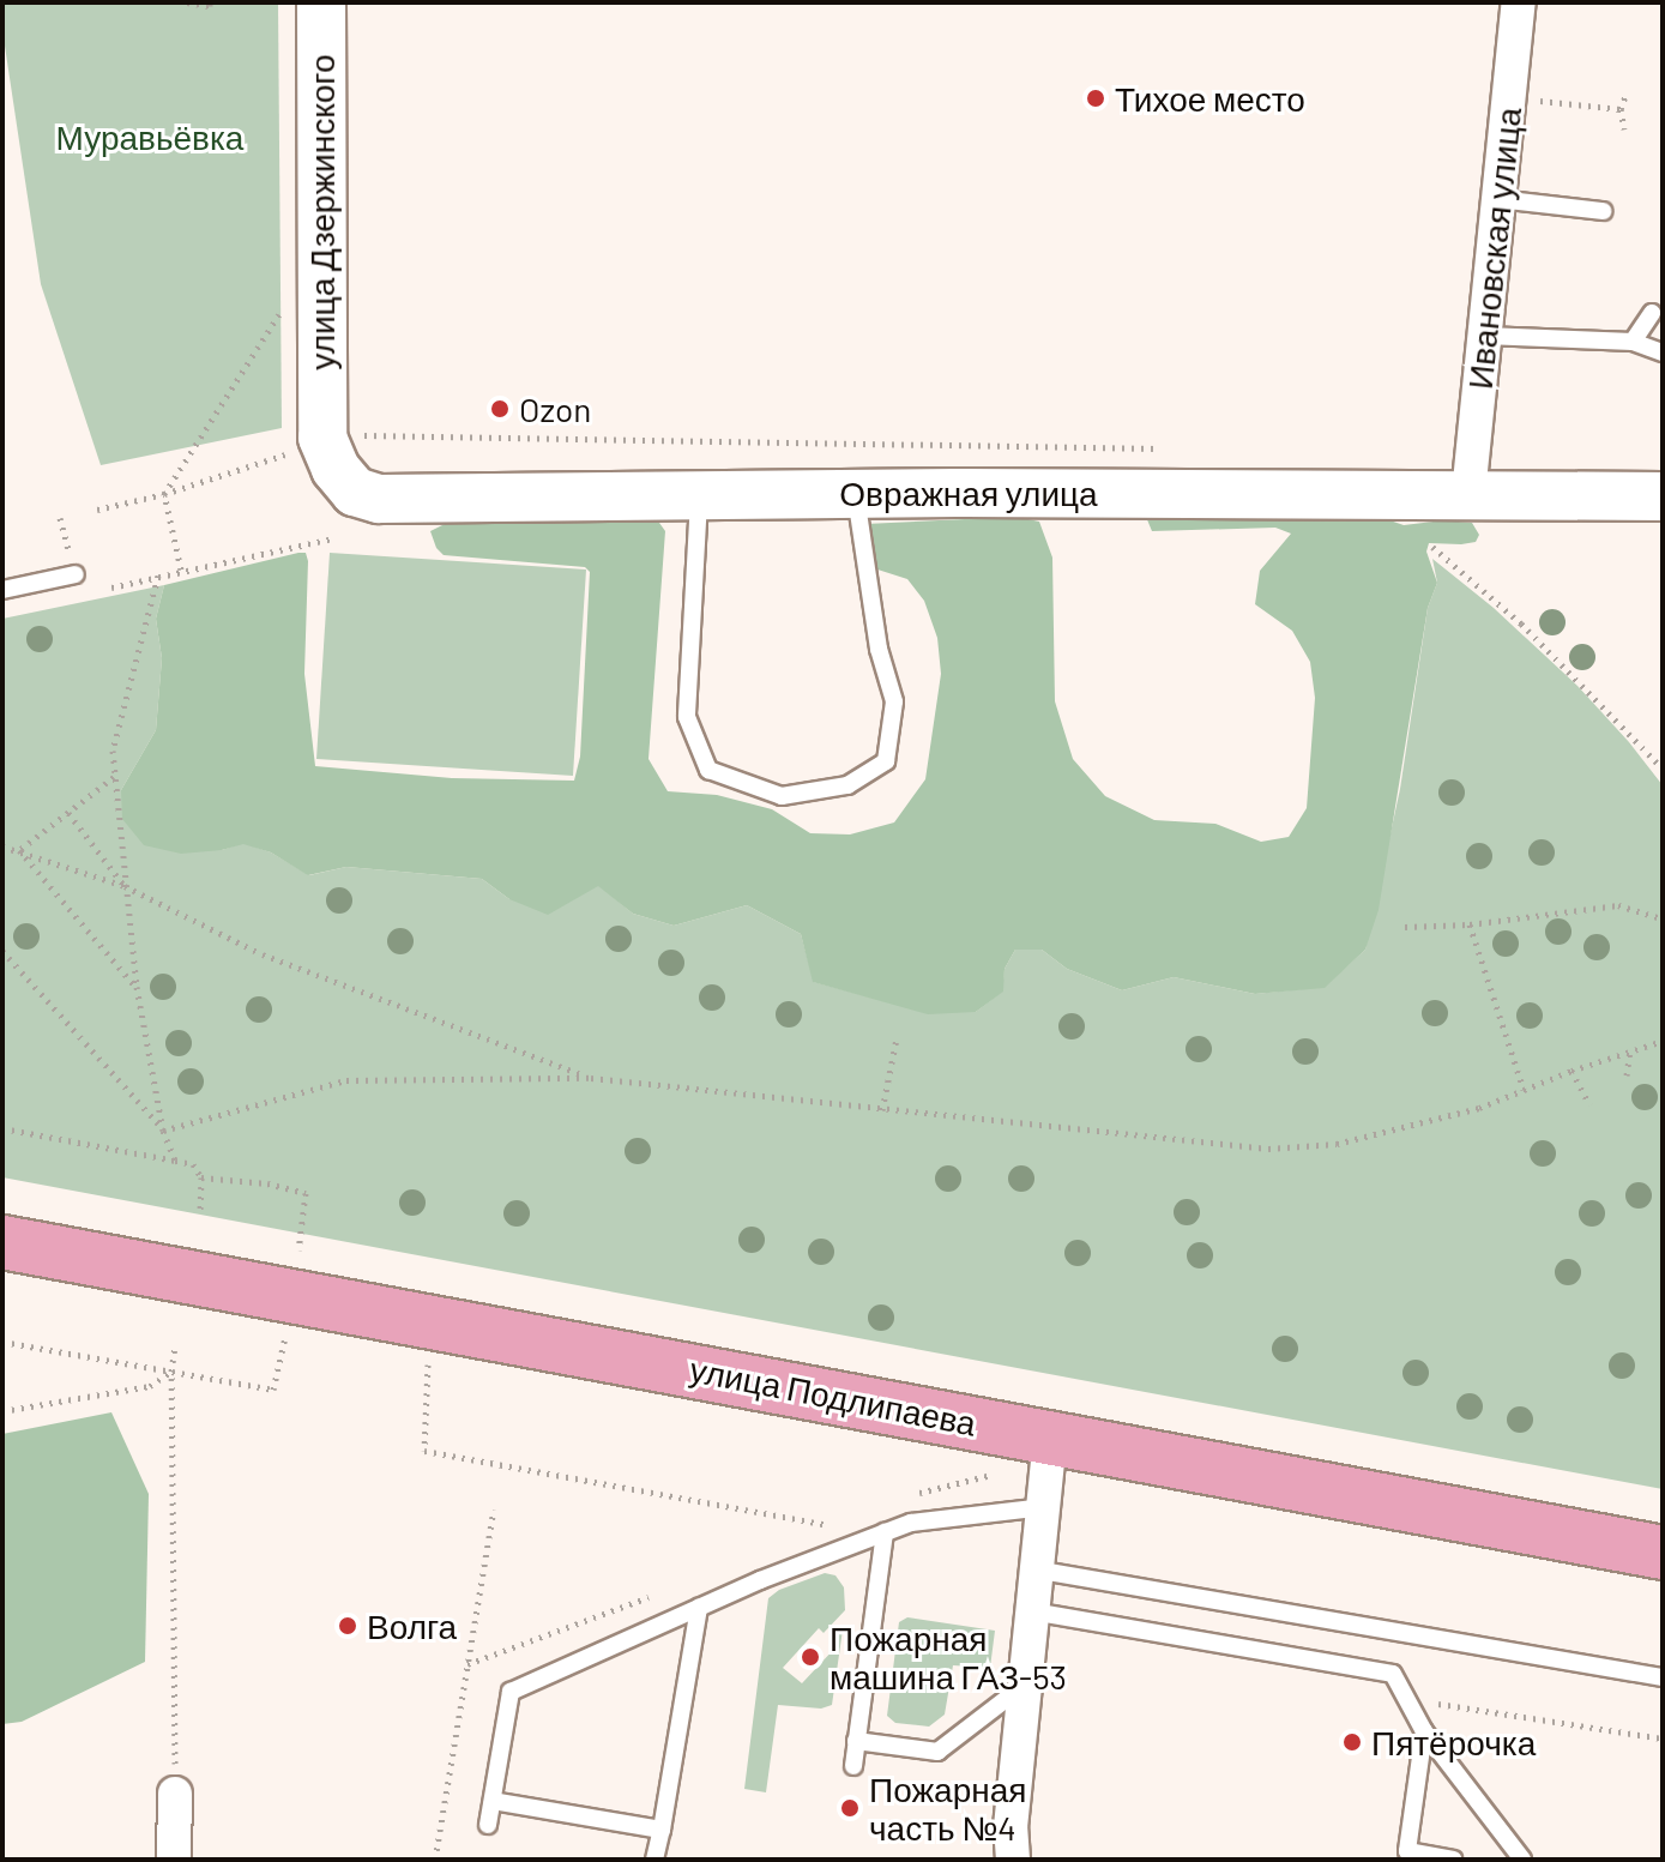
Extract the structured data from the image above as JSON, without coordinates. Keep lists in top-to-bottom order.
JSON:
{
  "streets": {
    "main road": ["улица Подлипаева"],
    "street": ["улица Дзержинского", "Ивановская улица", "Овражная улица"]
  },
  "crossings": [
    ["улица Дзержинского", "Овражная улица"],
    ["Ивановская улица", "Овражная улица"]
  ],
  "parks": ["Муравьёвка"],
  "places": [
    "Тихое место",
    "Ozon",
    "Волга",
    "Пожарная машина ГАЗ-53",
    "Пятёрочка",
    "Пожарная часть №4"
  ]
}
